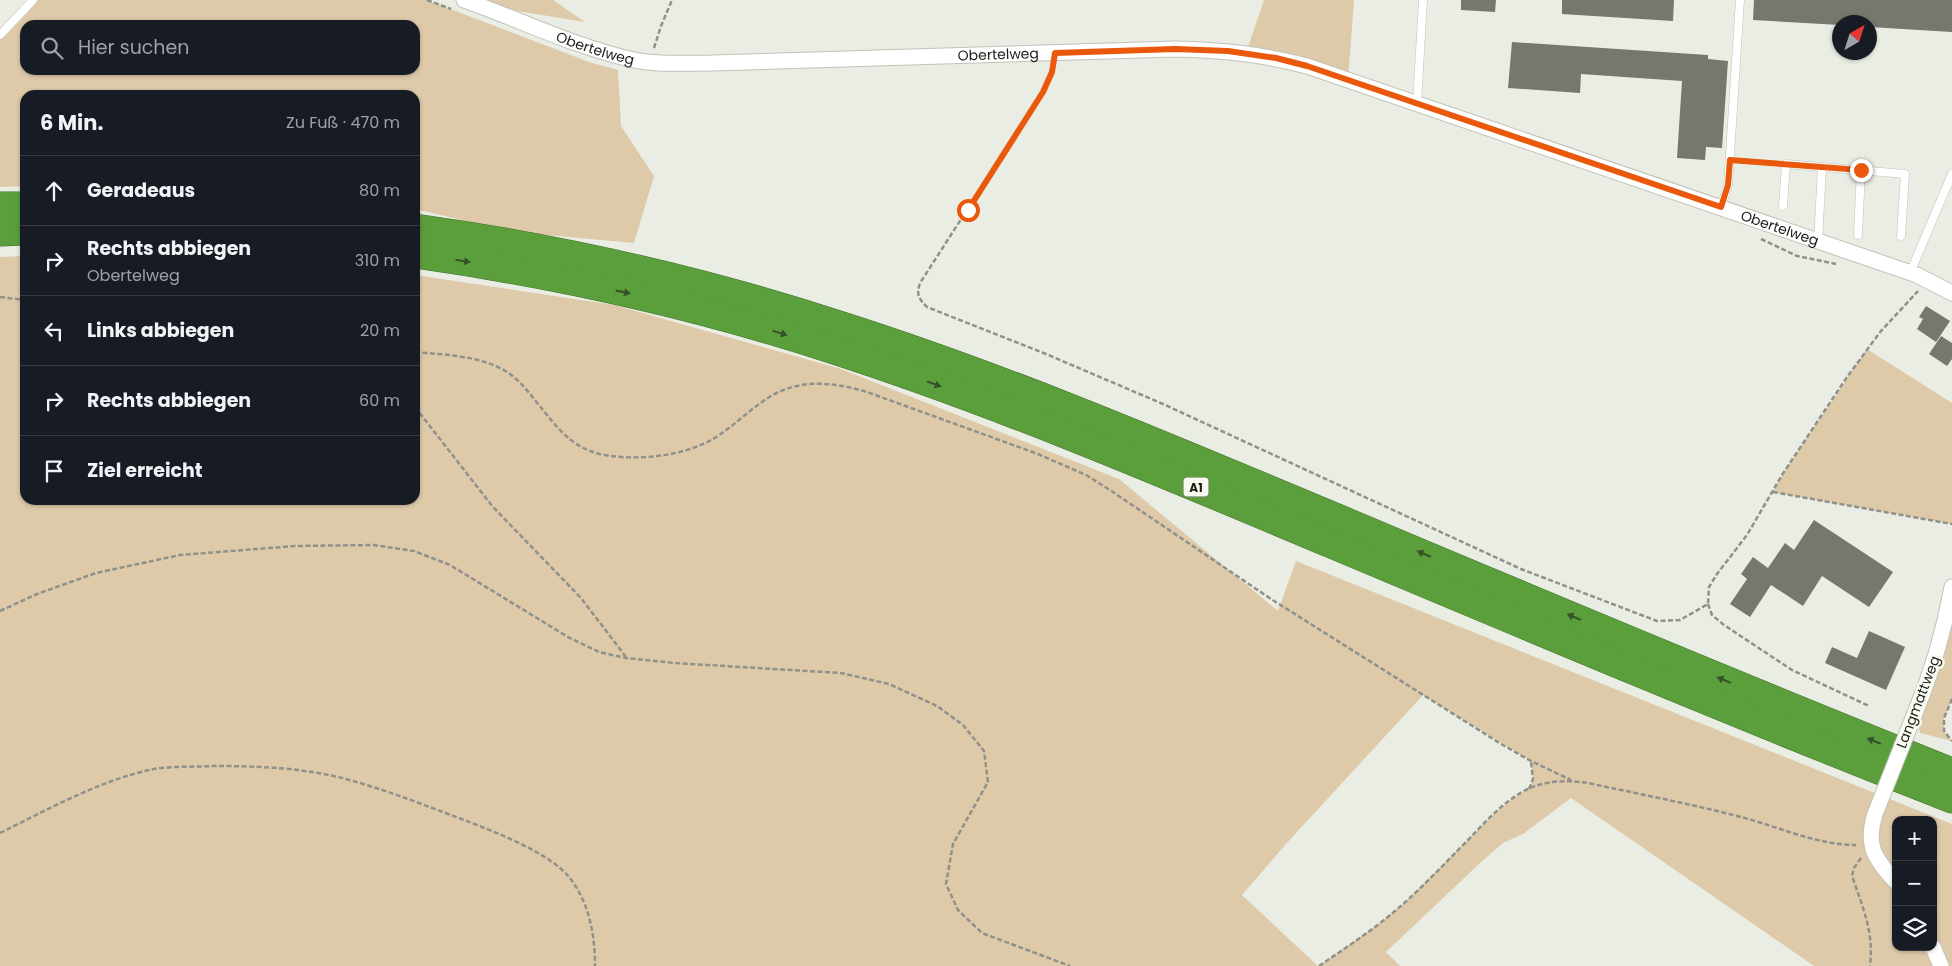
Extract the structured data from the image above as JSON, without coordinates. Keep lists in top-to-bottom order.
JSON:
{
  "streets": {
    "highway": ["A1"],
    "street": ["Obertelweg", "Langmattweg"]
  },
  "north": "top right",
  "page": {
    "search": "Hier suchen",
    "heading": ["6 Min.", "Zu Fuß · 470 m"],
    "list": [
      ["Geradeaus", "80 m"],
      ["Rechts abbiegen", "Obertelweg", "310 m"],
      ["Links abbiegen", "20 m"],
      ["Rechts abbiegen", "60 m"],
      "Ziel erreicht"
    ],
    "map_buttons": ["+", "−"]
  }
}
